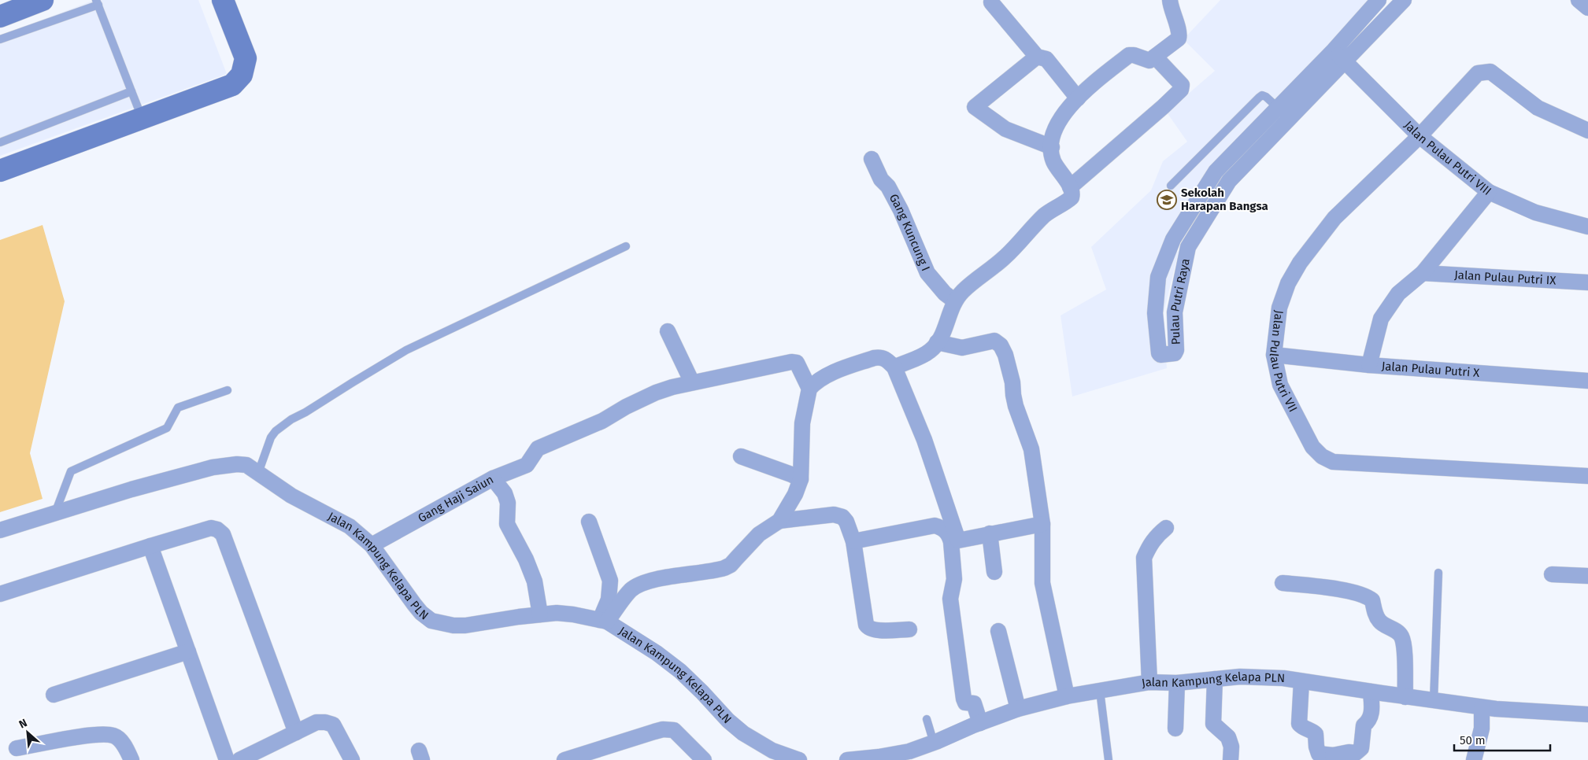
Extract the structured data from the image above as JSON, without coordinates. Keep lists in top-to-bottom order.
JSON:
{
  "streets": {
    "street": [
      "Jalan Pulau Putri VIII",
      "Gang Kuncung I",
      "Jalan Pulau Putri IX",
      "Pulau Putri Raya",
      "Jalan Pulau Putri VII",
      "Jalan Pulau Putri X",
      "Gang Haji Saiun",
      "Jalan Kampung Kelapa PLN"
    ]
  },
  "crossings": [
    ["Jalan Pulau Putri VIII", "Pulau Putri Raya"],
    ["Jalan Pulau Putri VIII", "Jalan Pulau Putri VII"],
    ["Jalan Pulau Putri VII", "Jalan Pulau Putri X"],
    ["Gang Haji Saiun", "Jalan Kampung Kelapa PLN"]
  ],
  "places": {
    "school or university": ["Sekolah Harapan Bangsa"]
  },
  "scale_bar": "50 m",
  "north": "top left"
}
